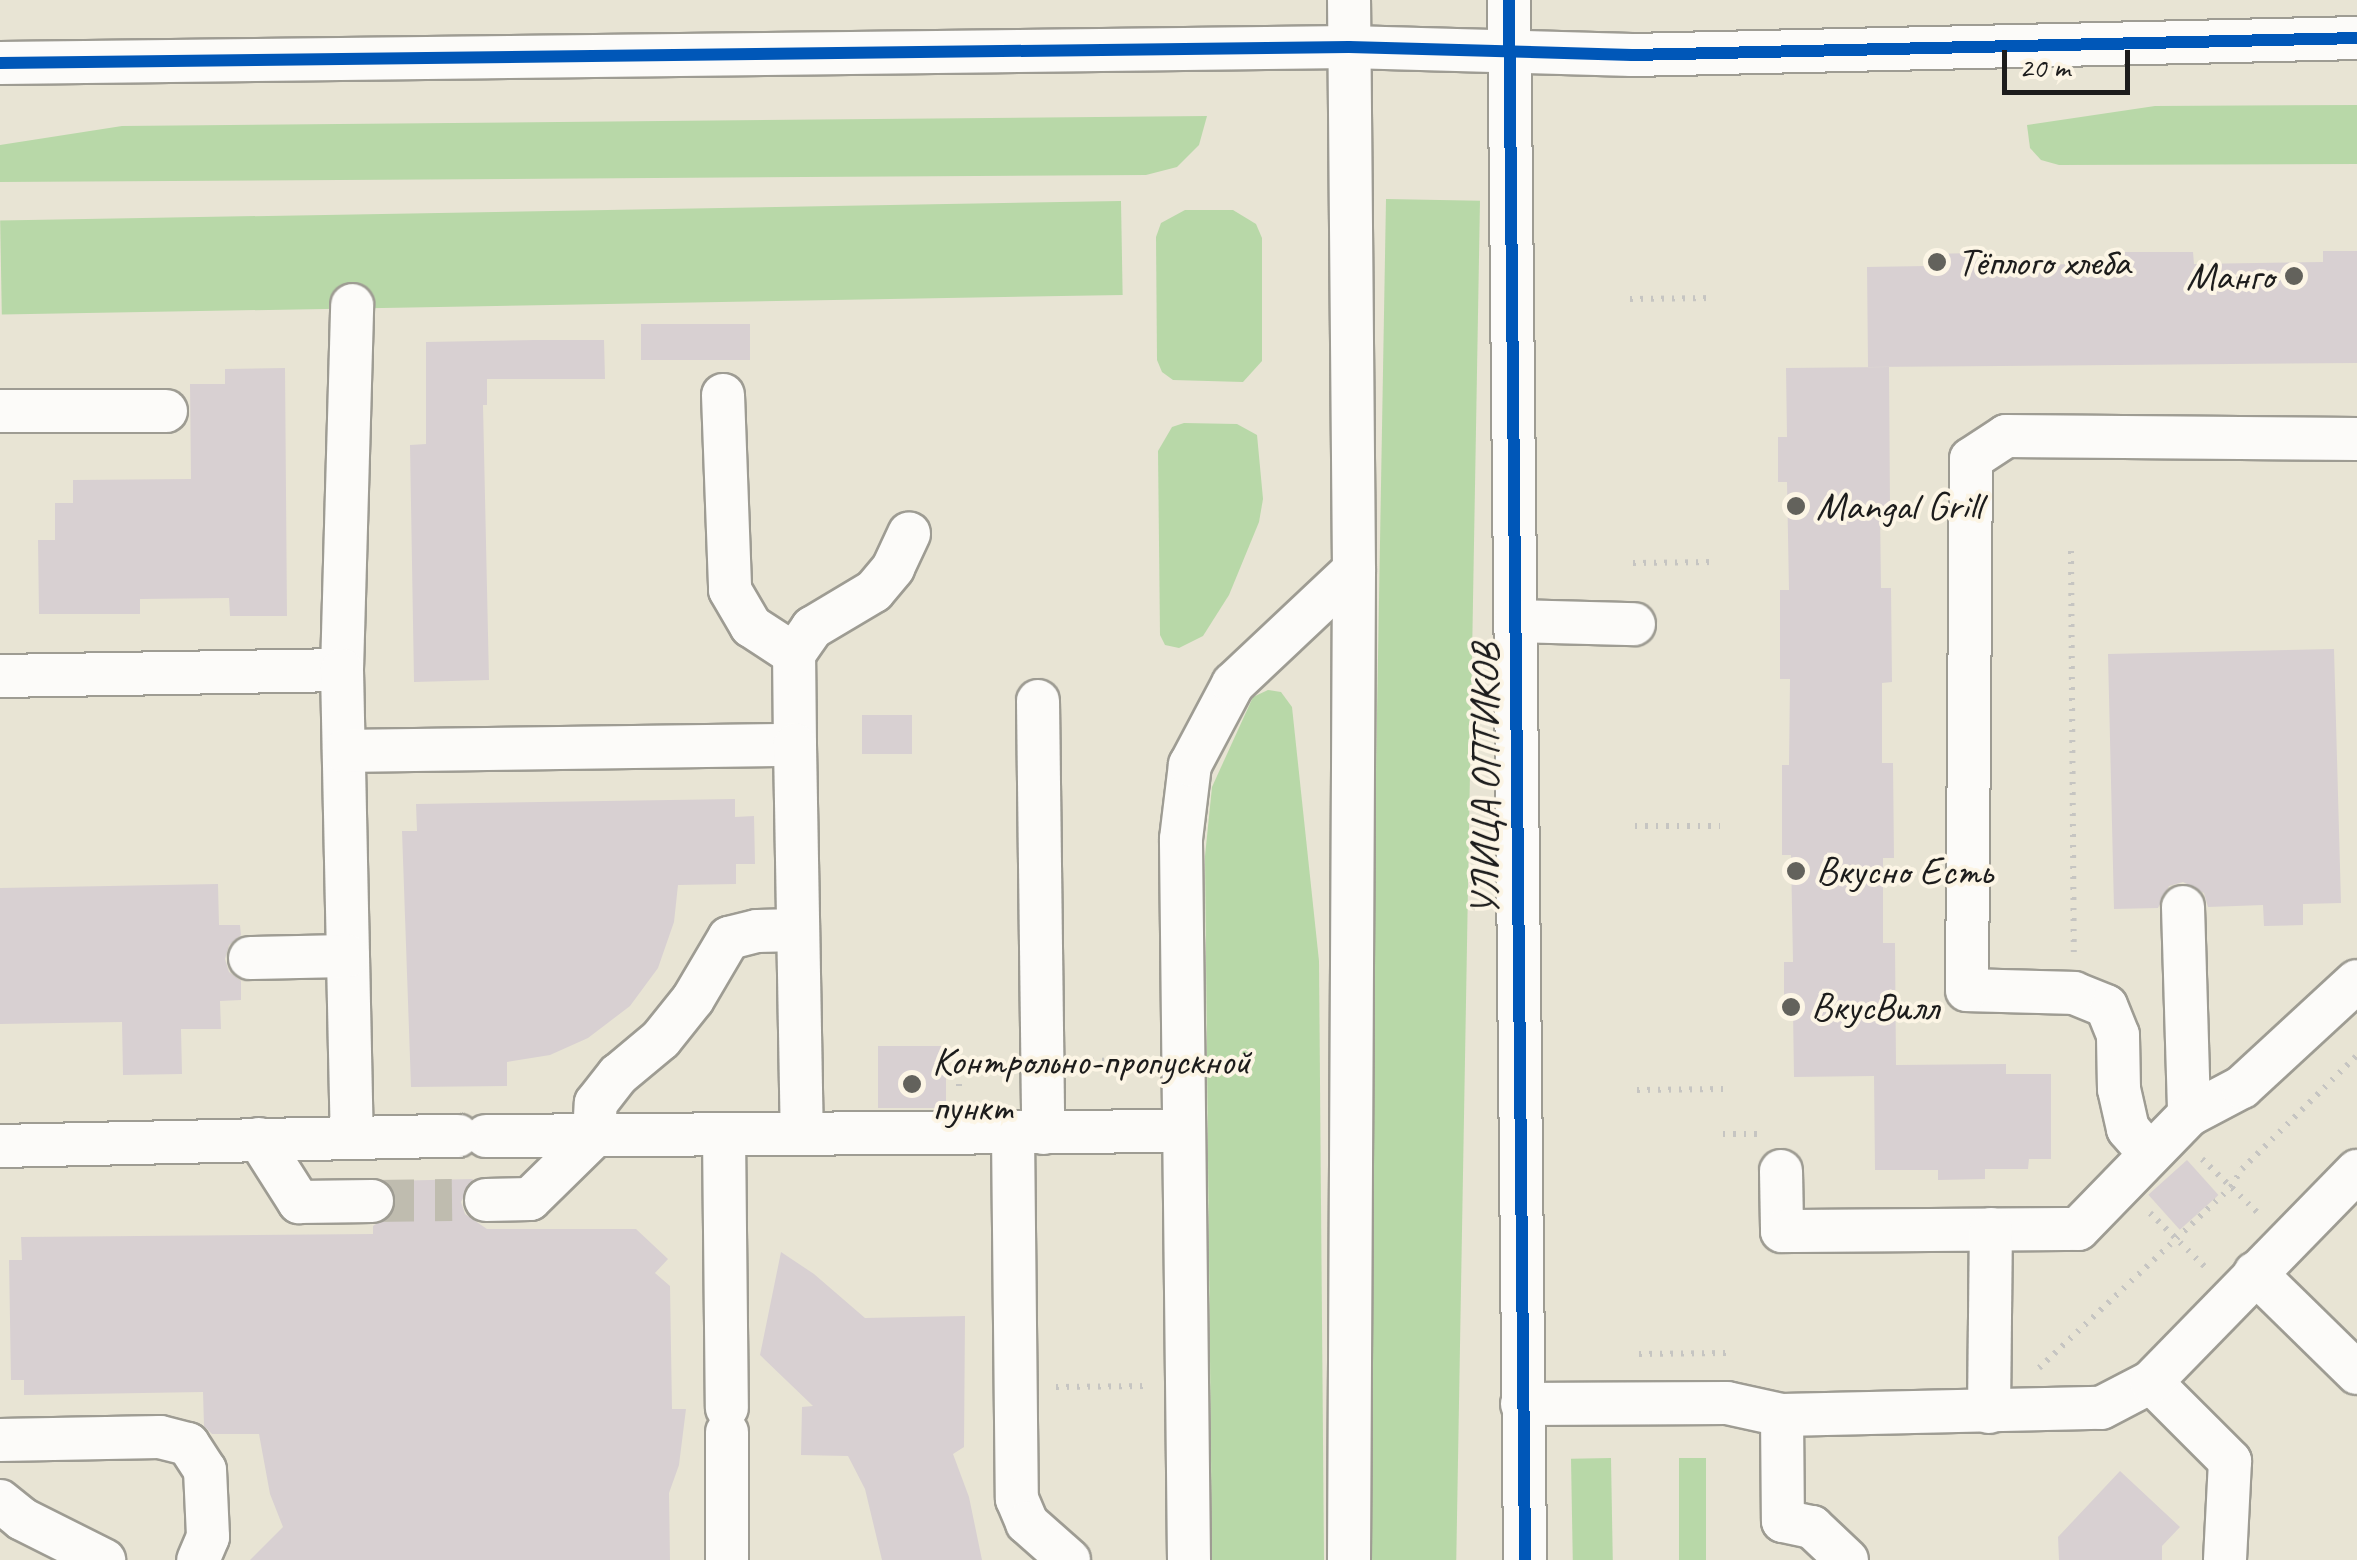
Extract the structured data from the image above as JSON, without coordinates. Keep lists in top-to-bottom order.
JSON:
{
  "streets": {
    "street": ["УЛИЦА ОПТИКОВ"]
  },
  "places": [
    "Тёплого хлеба",
    "Манго",
    "Mangal Grill",
    "Вкусно Есть",
    "ВкусВилл",
    "Контрольно-пропускной пункт"
  ],
  "scale_bar": "20 m"
}
